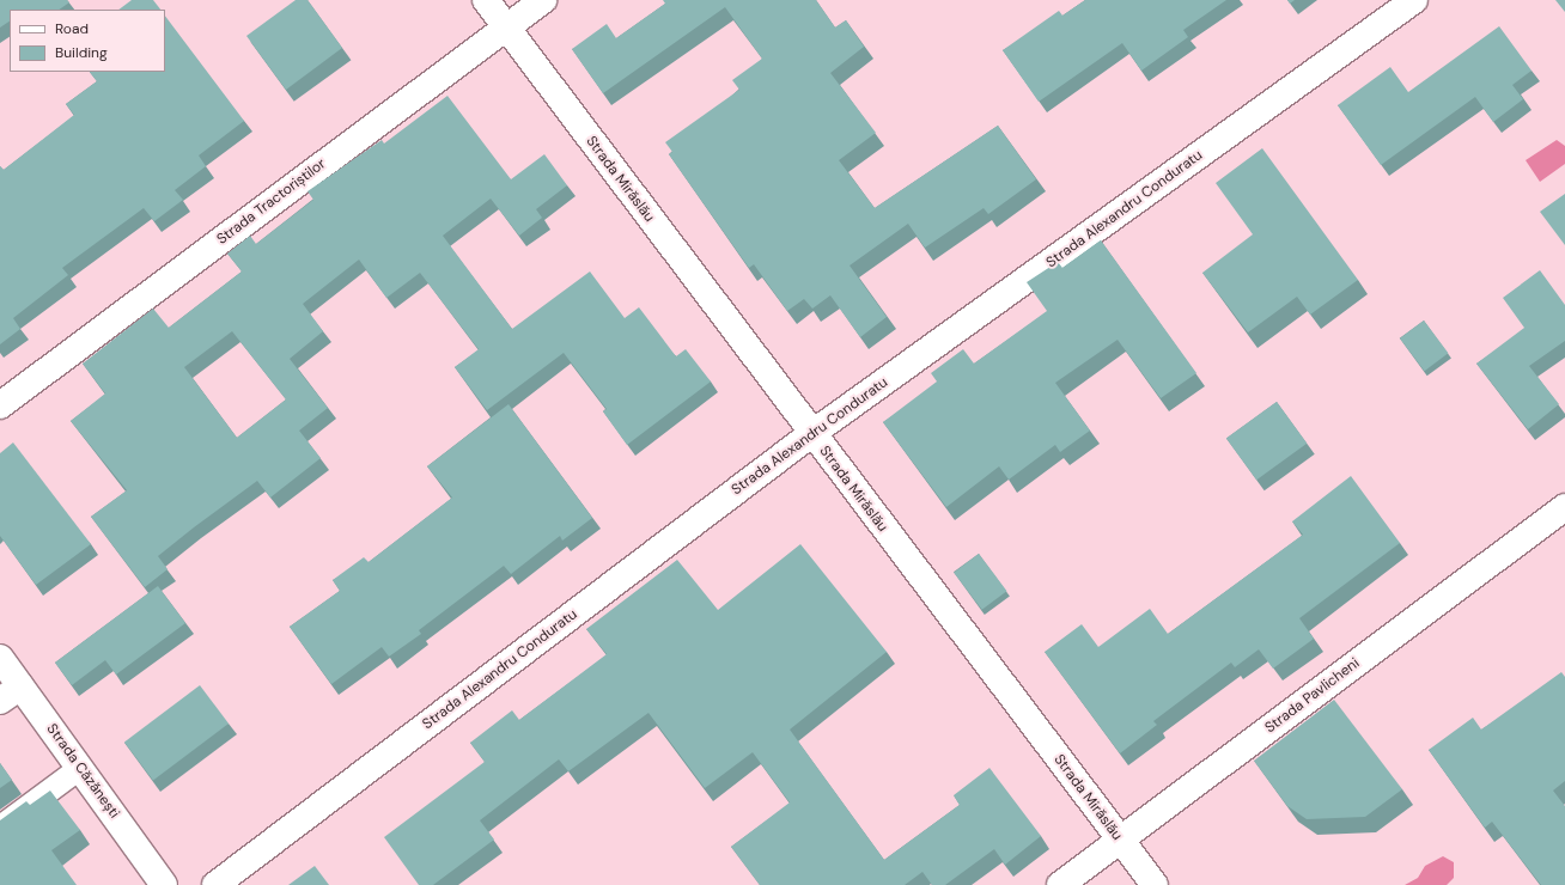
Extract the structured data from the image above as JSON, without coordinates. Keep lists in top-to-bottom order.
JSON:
{
  "streets": {
    "street": [
      "Strada Mirăslău",
      "Strada Tractoriștilor",
      "Strada Alexandru Conduratu",
      "Strada Pavlicheni",
      "Strada Căzănești"
    ]
  },
  "crossings": [
    ["Strada Mirăslău", "Strada Tractoriștilor"],
    ["Strada Mirăslău", "Strada Alexandru Conduratu"],
    ["Strada Mirăslău", "Strada Pavlicheni"]
  ],
  "legend": ["Road", "Building"]
}
